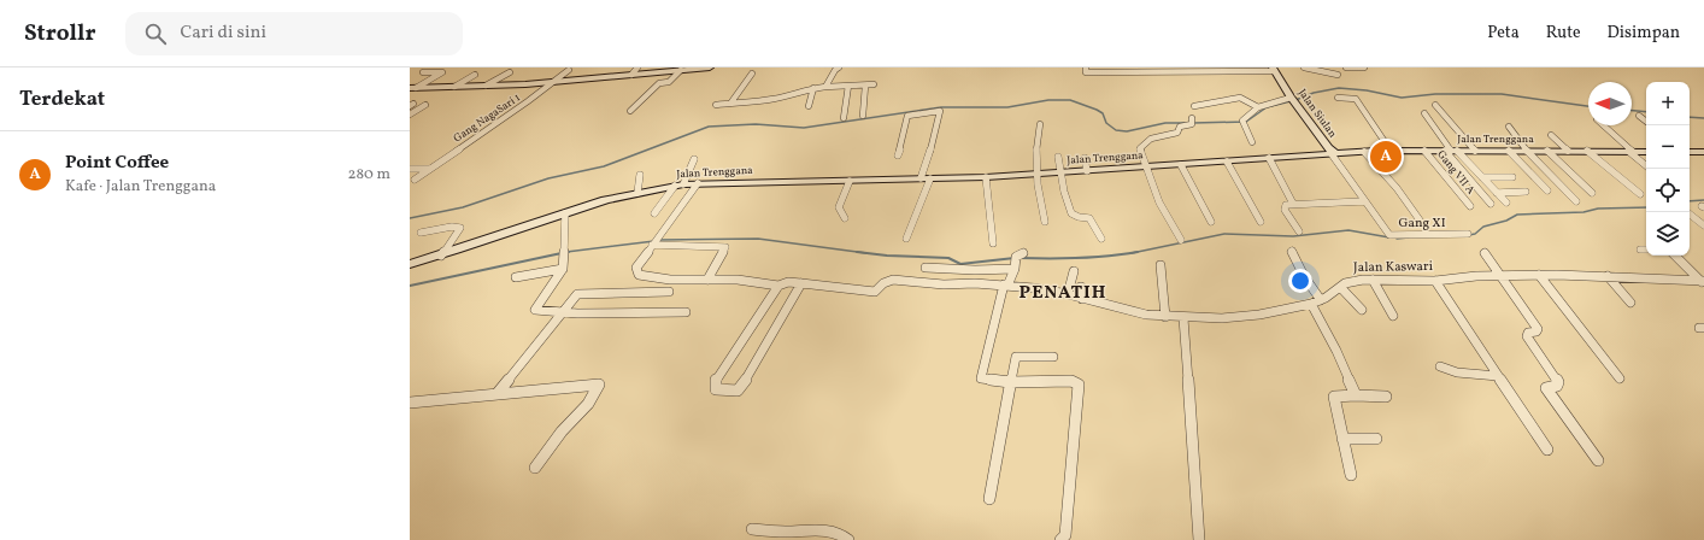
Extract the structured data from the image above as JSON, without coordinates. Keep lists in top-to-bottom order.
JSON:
{
  "streets": {
    "main road": ["Jalan Siulan", "Jalan Trenggana"],
    "street": [
      "Gang NagaSari 1",
      "Gang VII A",
      "Gang XI",
      "Jalan Kaswari"
    ]
  },
  "crossings": [
    ["Jalan Siulan", "Jalan Trenggana"],
    ["Jalan Siulan", "Gang XI"],
    ["Jalan Trenggana", "Gang VII A"],
    ["Jalan Trenggana", "Gang XI"]
  ],
  "districts": ["PENATIH"],
  "north": "left",
  "page": {
    "header": "Strollr",
    "search": "Cari di sini",
    "nav": ["Peta", "Rute", "Disimpan"],
    "heading": "Terdekat",
    "map_buttons": ["+", "−"],
    "list": [
      {
        "mark": "A",
        "name": "Point Coffee",
        "note": "Kafe · Jalan Trenggana",
        "value": "280 m"
      }
    ],
    "pins": "A"
  }
}
